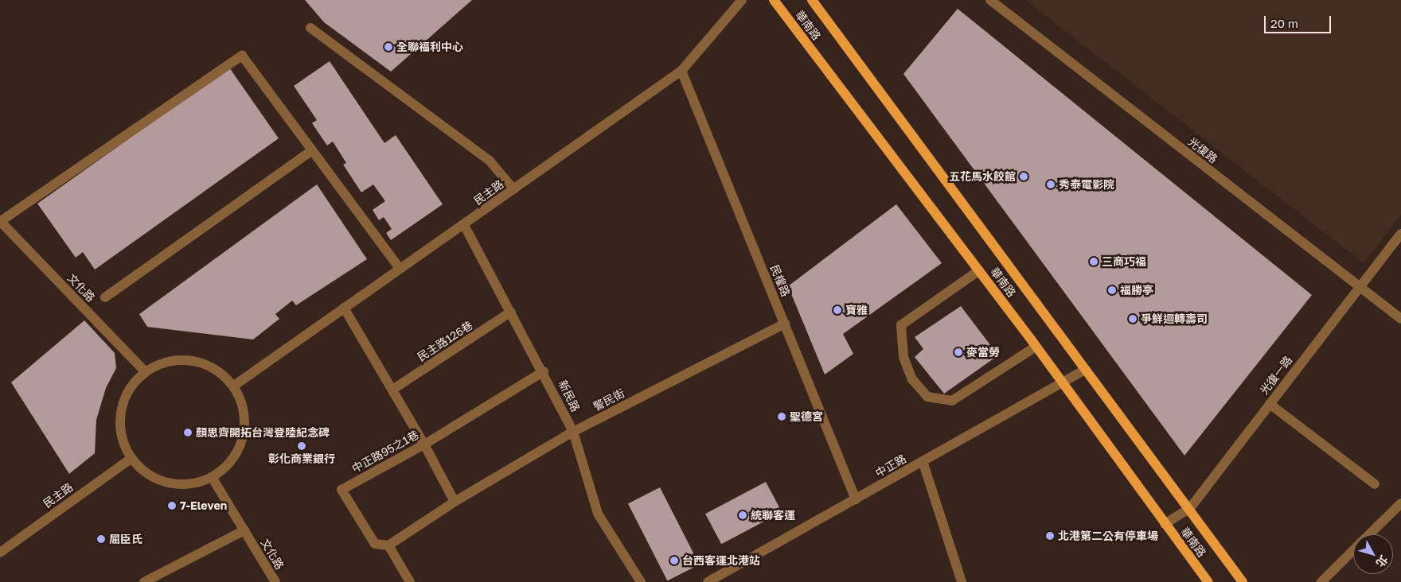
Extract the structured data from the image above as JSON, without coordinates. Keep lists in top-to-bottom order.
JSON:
{
  "streets": {
    "main road": ["華南路"],
    "street": [
      "光復路",
      "民主路",
      "民權路",
      "文化路",
      "民主路126巷",
      "光復一路",
      "新民路",
      "警民街",
      "中正路95之1巷",
      "中正路"
    ]
  },
  "crossings": [
    ["華南路", "光復一路"],
    ["華南路", "中正路"],
    ["光復路", "光復一路"],
    ["民主路", "民權路"],
    ["民主路", "文化路"],
    ["民主路", "新民路"],
    ["民權路", "警民街"],
    ["民權路", "中正路"],
    ["民主路126巷", "新民路"],
    ["新民路", "警民街"],
    ["新民路", "中正路95之1巷"],
    ["警民街", "中正路95之1巷"]
  ],
  "places": [
    "全聯福利中心",
    "五花馬水餃館",
    "秀泰電影院",
    "三商巧福",
    "福勝亭",
    "寶雅",
    "爭鮮迴轉壽司",
    "麥當勞",
    "聖德宮",
    "顏思齊開拓台灣登陸紀念碑",
    "彰化商業銀行",
    "7-Eleven",
    "統聯客運",
    "北港第二公有停車場",
    "屈臣氏",
    "台西客運北港站"
  ],
  "scale_bar": "20 m",
  "north": "bottom right"
}
